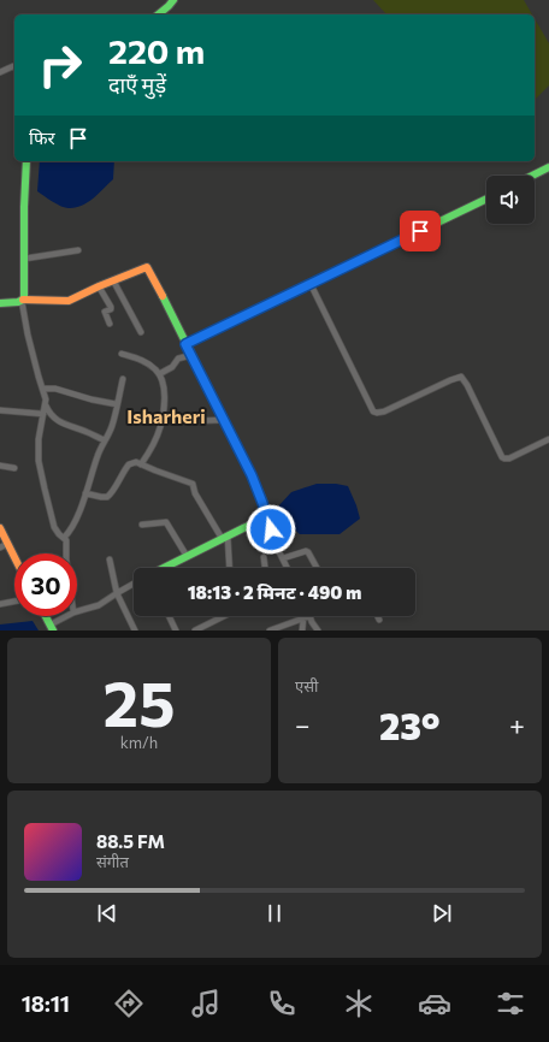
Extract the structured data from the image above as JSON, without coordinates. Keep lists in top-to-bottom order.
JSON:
{
  "districts": ["Isharheri"],
  "page": {
    "turn": ["220 m", "दाएँ मुड़ें"],
    "then": "फिर",
    "limit": "30",
    "trip": "18:13 · 2 मिनट · 490 m",
    "tile": [
      ["25", "km/h"],
      "एसी"
    ],
    "heat": ["−", "23°", "+"],
    "song": ["88.5 FM", "संगीत"],
    "tabs": "18:11"
  }
}
